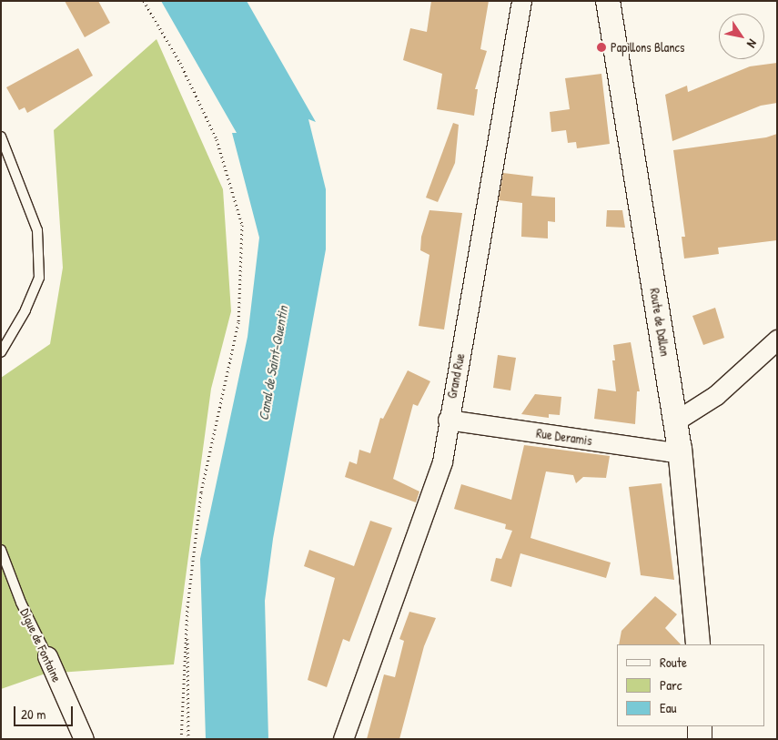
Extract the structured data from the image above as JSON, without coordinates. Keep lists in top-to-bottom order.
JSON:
{
  "streets": {
    "street": [
      "Route de Dallon",
      "Grand Rue",
      "Rue Deramis",
      "Digue de Fontaine"
    ]
  },
  "crossings": [
    ["Route de Dallon", "Rue Deramis"],
    ["Grand Rue", "Rue Deramis"]
  ],
  "water": ["Canal de Saint-Quentin"],
  "places": ["Papillons Blancs"],
  "legend": ["Route", "Parc", "Eau"],
  "scale_bar": "20 m",
  "north": "bottom right"
}
